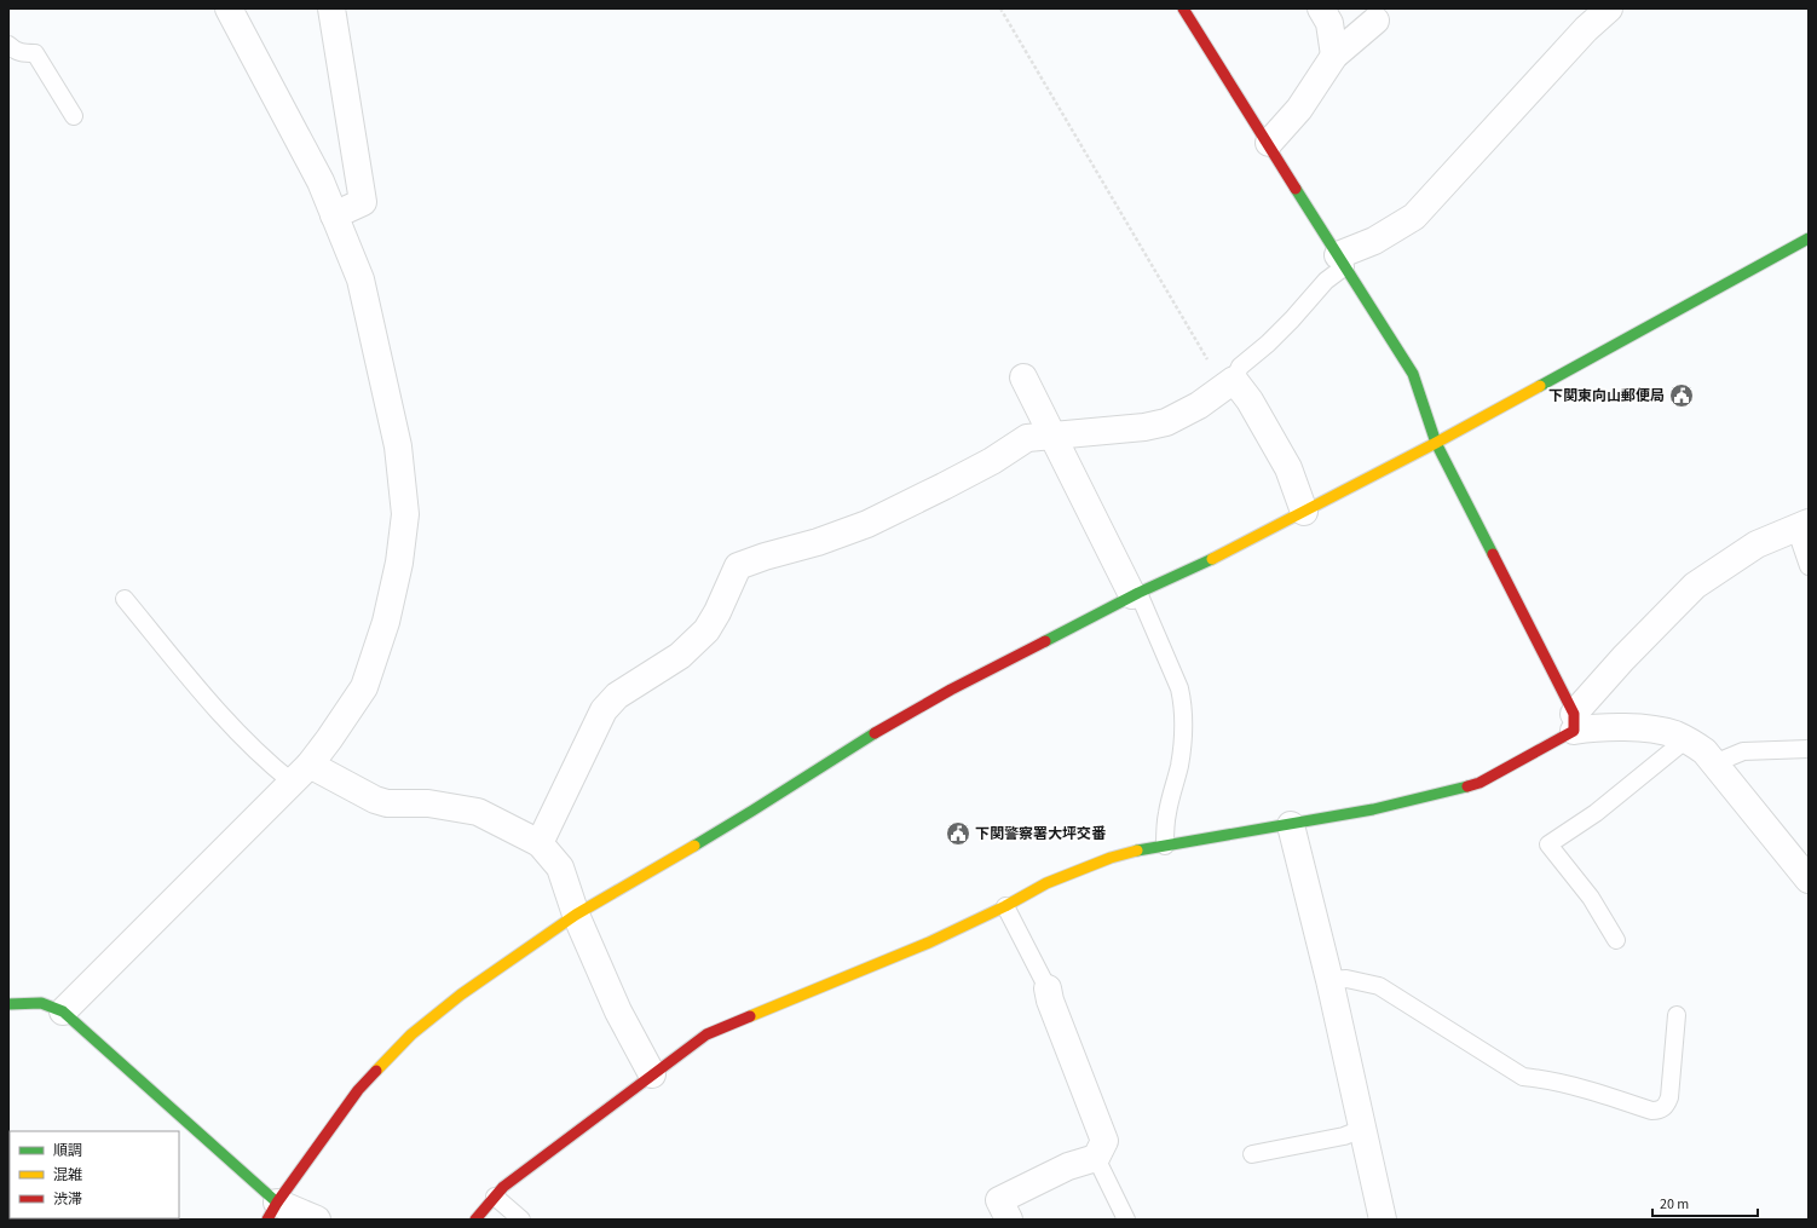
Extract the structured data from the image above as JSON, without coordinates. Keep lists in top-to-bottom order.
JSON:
{
  "places": {
    "public building": ["下関東向山郵便局", "下関警察署大坪交番"]
  },
  "legend": ["順調", "混雑", "渋滞"],
  "scale_bar": "20 m"
}
